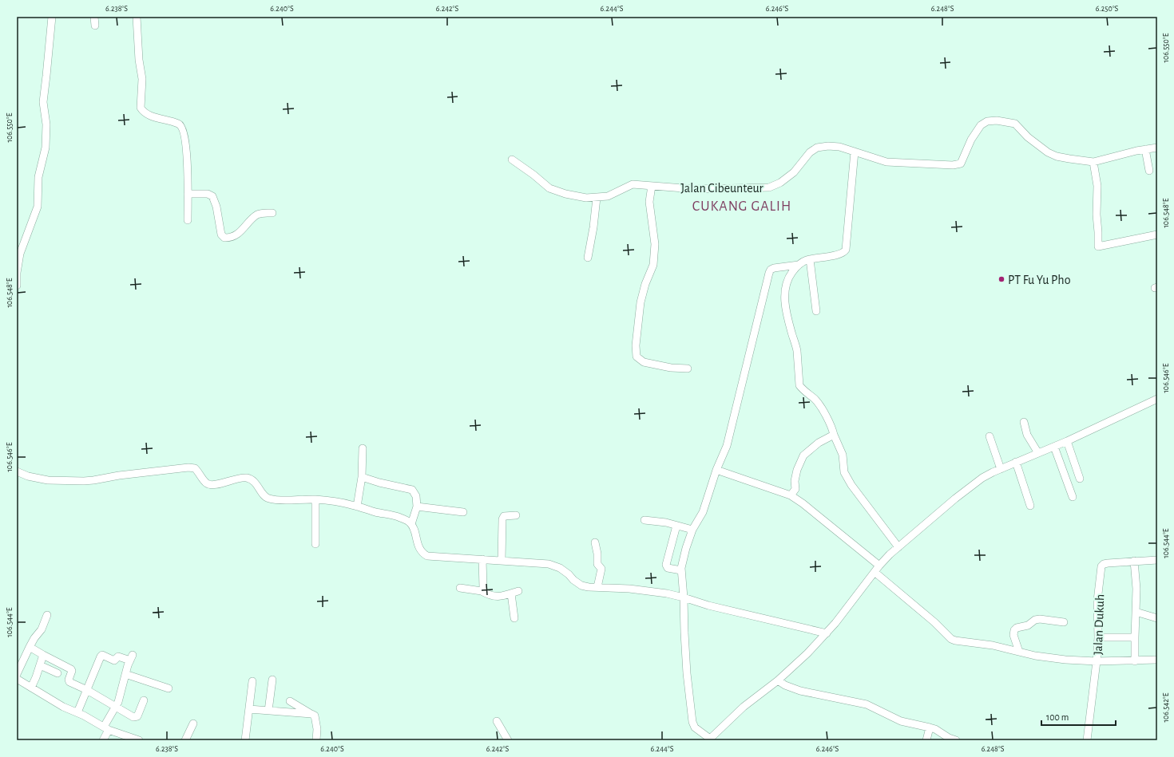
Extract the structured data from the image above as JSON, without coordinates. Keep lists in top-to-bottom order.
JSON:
{
  "streets": {
    "street": ["Jalan Cibeunteur", "Jalan Dukuh"]
  },
  "districts": ["CUKANG GALIH"],
  "places": ["PT Fu Yu Pho"],
  "scale_bar": "100 m",
  "coordinates": [
    "6.238°S",
    "6.240°S",
    "6.242°S",
    "6.244°S",
    "6.246°S",
    "6.248°S",
    "6.250°S",
    "106.550°E",
    "106.548°E",
    "106.546°E",
    "106.544°E",
    "106.542°E"
  ]
}
